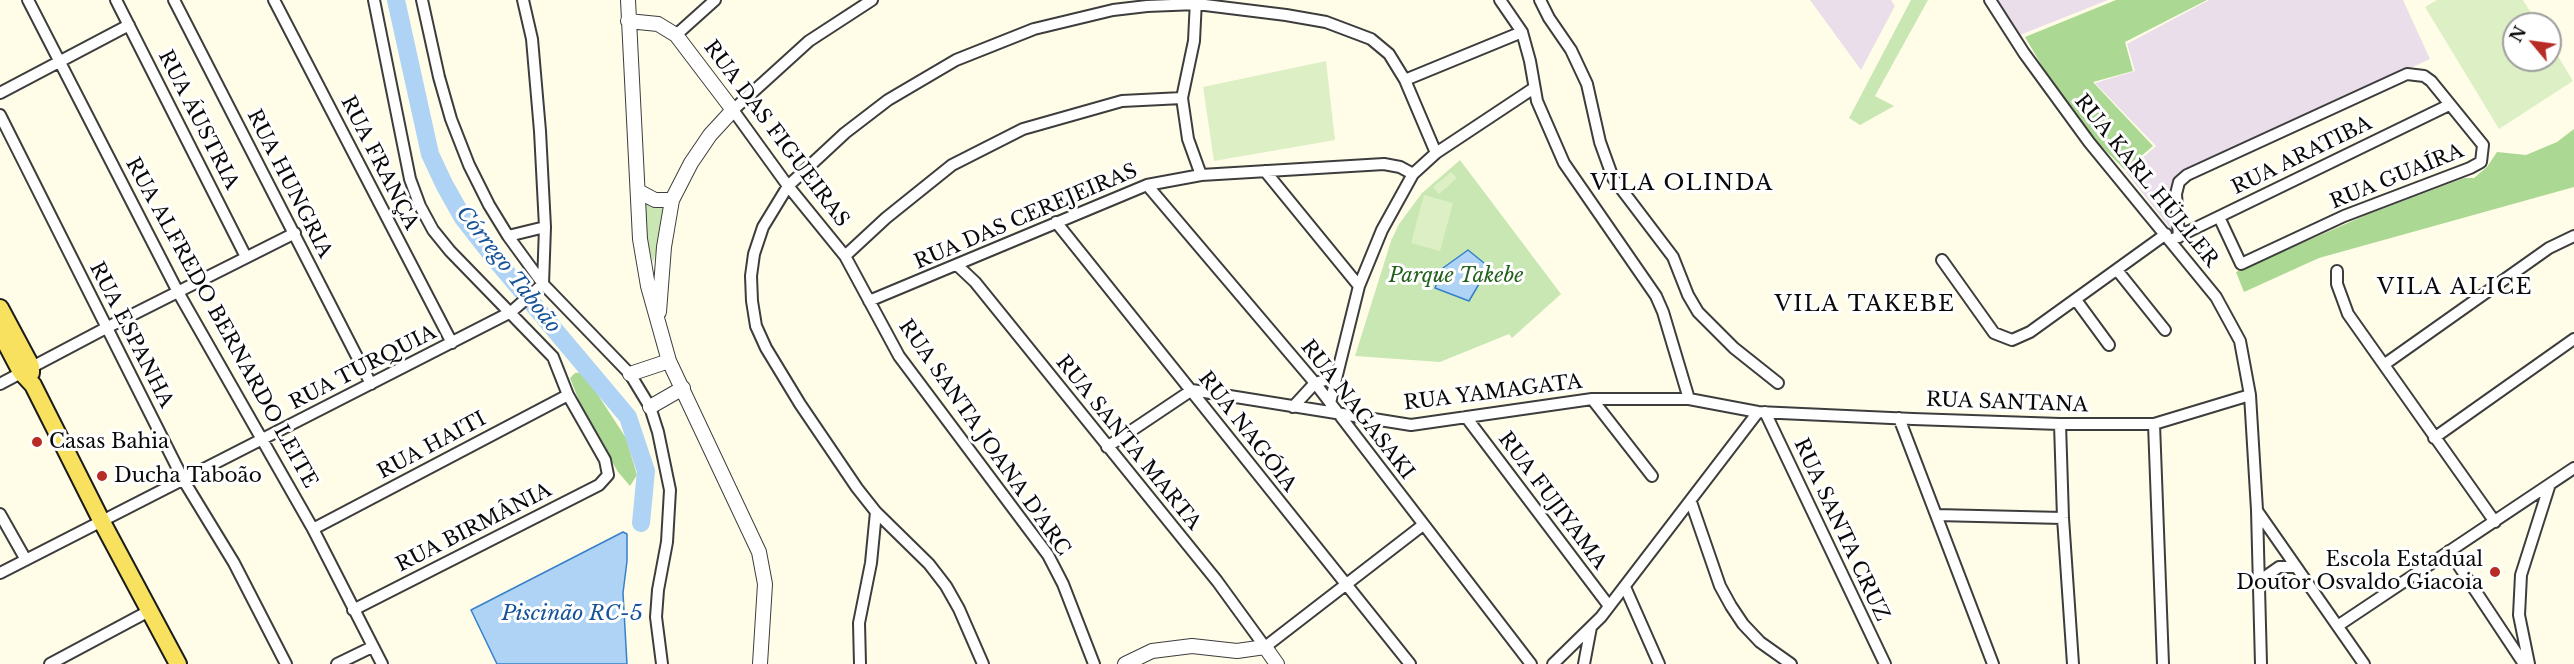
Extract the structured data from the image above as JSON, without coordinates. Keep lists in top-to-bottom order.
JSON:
{
  "streets": {
    "street": [
      "RUA ÁUSTRIA",
      "RUA DAS FIGUEIRAS",
      "RUA ARATIBA",
      "RUA FRANÇA",
      "RUA GUAÍRA",
      "RUA KARL HÜLLER",
      "RUA HUNGRIA",
      "RUA DAS CEREJEIRAS",
      "RUA ALFREDO BERNARDO LEITE",
      "RUA ESPANHA",
      "RUA TURQUIA",
      "RUA YAMAGATA",
      "RUA SANTANA",
      "RUA NAGASAKI",
      "RUA NAGÓIA",
      "RUA SANTA JOANA D'ARC",
      "RUA SANTA MARTA",
      "RUA HAITI",
      "RUA FUJIYAMA",
      "RUA BIRMÂNIA",
      "RUA SANTA CRUZ"
    ]
  },
  "crossings": [
    ["RUA DAS FIGUEIRAS", "RUA DAS CEREJEIRAS"],
    ["RUA DAS FIGUEIRAS", "RUA SANTA JOANA D'ARC"],
    ["RUA ARATIBA", "RUA GUAÍRA"],
    ["RUA ARATIBA", "RUA KARL HÜLLER"],
    ["RUA FRANÇA", "RUA TURQUIA"],
    ["RUA GUAÍRA", "RUA KARL HÜLLER"],
    ["RUA KARL HÜLLER", "RUA SANTANA"],
    ["RUA HUNGRIA", "RUA TURQUIA"],
    ["RUA DAS CEREJEIRAS", "RUA NAGASAKI"],
    ["RUA DAS CEREJEIRAS", "RUA NAGÓIA"],
    ["RUA DAS CEREJEIRAS", "RUA SANTA JOANA D'ARC"],
    ["RUA DAS CEREJEIRAS", "RUA SANTA MARTA"],
    ["RUA ALFREDO BERNARDO LEITE", "RUA TURQUIA"],
    ["RUA ALFREDO BERNARDO LEITE", "RUA HAITI"],
    ["RUA ALFREDO BERNARDO LEITE", "RUA BIRMÂNIA"],
    ["RUA ESPANHA", "RUA TURQUIA"],
    ["RUA YAMAGATA", "RUA SANTANA"],
    ["RUA YAMAGATA", "RUA NAGASAKI"],
    ["RUA YAMAGATA", "RUA NAGÓIA"],
    ["RUA YAMAGATA", "RUA FUJIYAMA"],
    ["RUA YAMAGATA", "RUA SANTA CRUZ"],
    ["RUA SANTANA", "RUA SANTA CRUZ"],
    ["RUA HAITI", "RUA BIRMÂNIA"]
  ],
  "districts": ["VILA OLINDA", "VILA ALICE", "VILA TAKEBE"],
  "water": ["Córrego Taboão", "Piscinão RC-5"],
  "parks": ["Parque Takebe"],
  "places": ["Casas Bahia", "Ducha Taboão", "Escola Estadual Doutor Osvaldo Giacoia"],
  "north": "top left"
}
